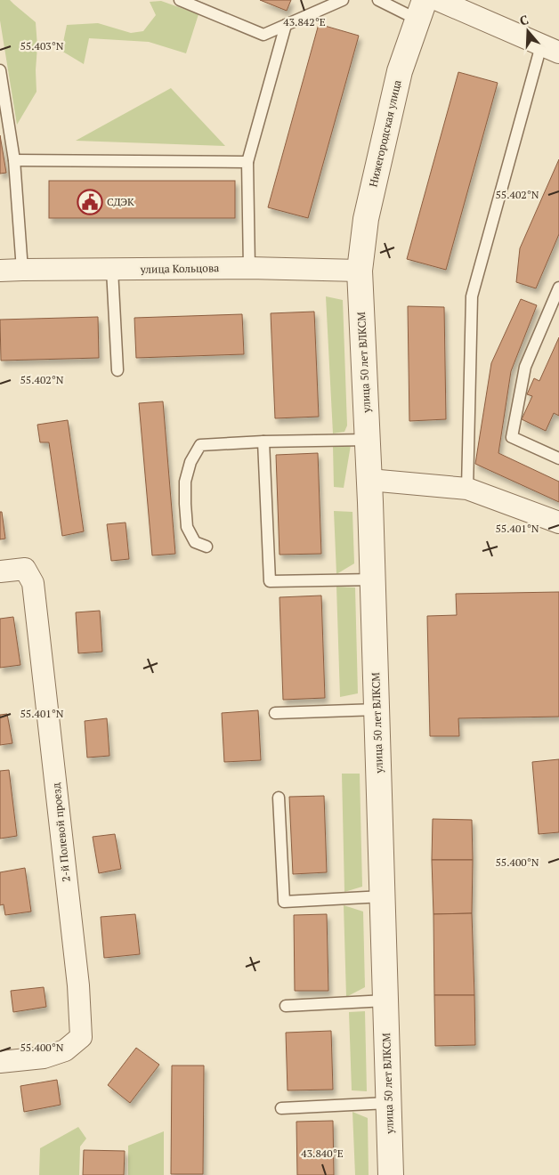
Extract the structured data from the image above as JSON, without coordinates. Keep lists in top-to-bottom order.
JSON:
{
  "streets": {
    "street": [
      "Нижегородская улица",
      "улица Кольцова",
      "улица 50 лет ВЛКСМ",
      "2-й Полевой проезд"
    ]
  },
  "crossings": [
    ["Нижегородская улица", "улица Кольцова"],
    ["Нижегородская улица", "улица 50 лет ВЛКСМ"],
    ["улица Кольцова", "улица 50 лет ВЛКСМ"]
  ],
  "places": {
    "public building": ["СДЭК"]
  },
  "north": "top",
  "coordinates": [
    "43.842°E",
    "55.403°N",
    "55.402°N",
    "55.401°N",
    "55.400°N",
    "43.840°E"
  ]
}
